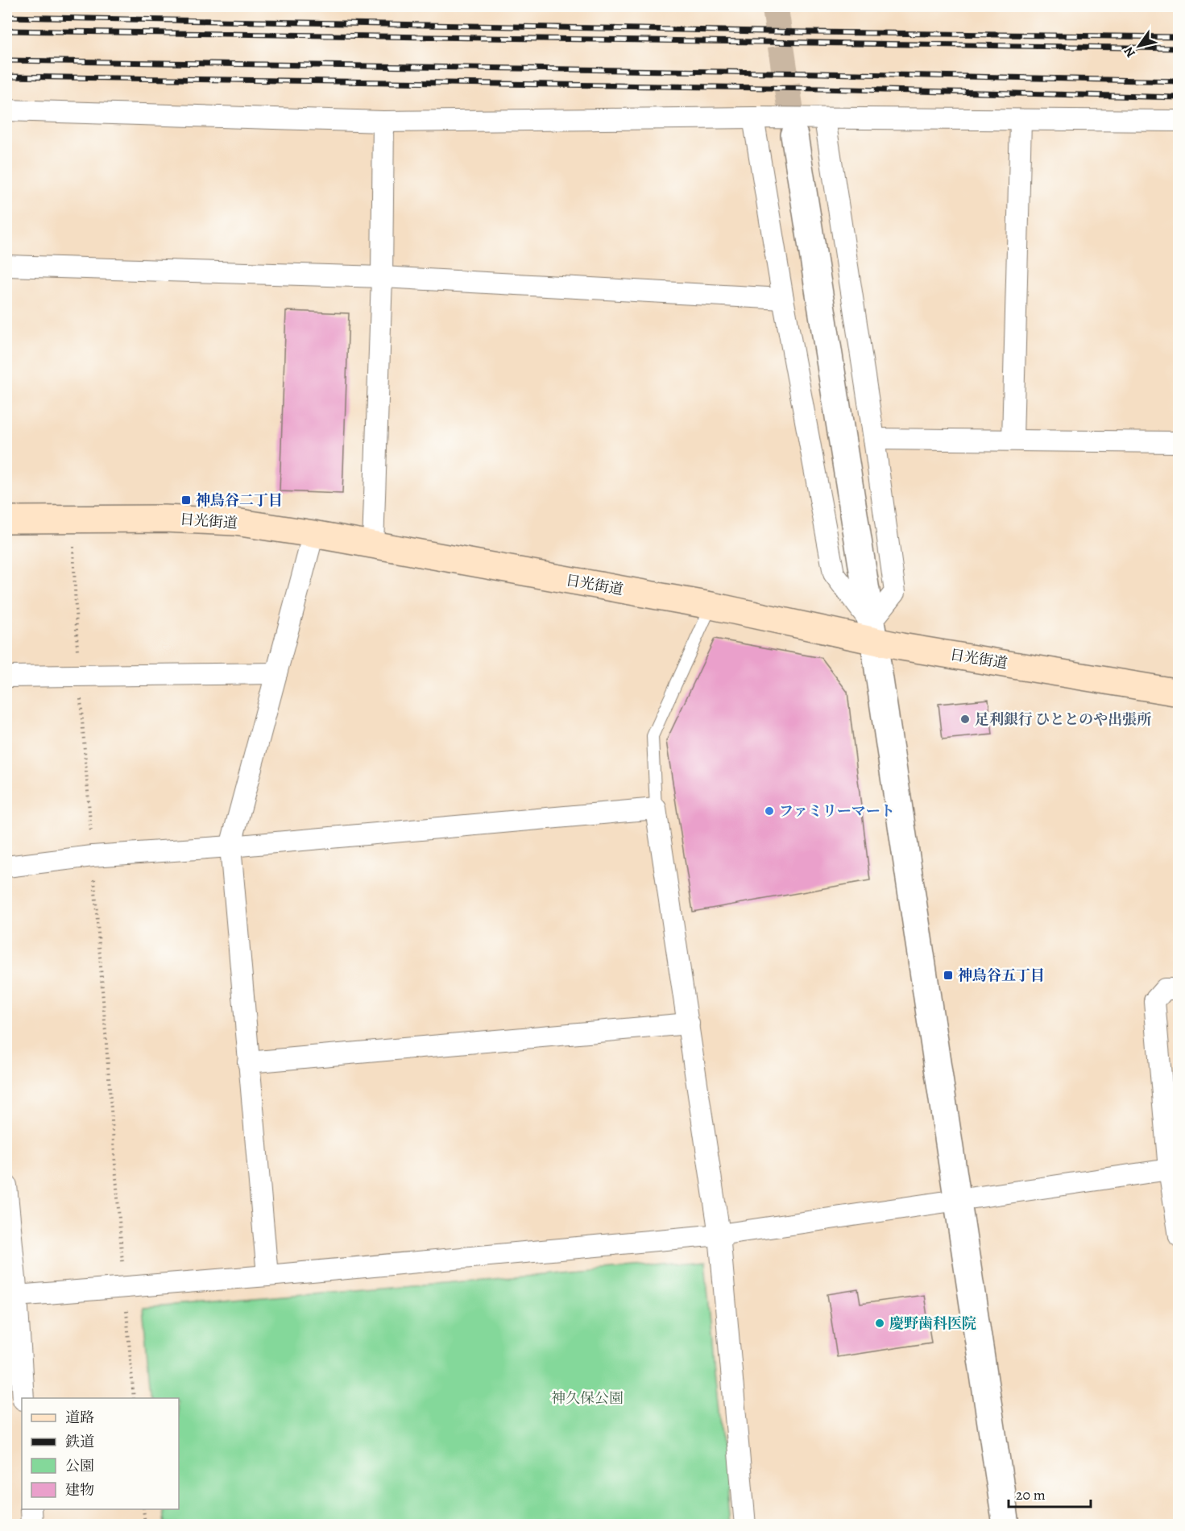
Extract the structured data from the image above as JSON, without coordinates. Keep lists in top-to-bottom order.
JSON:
{
  "streets": {
    "main road": ["日光街道"]
  },
  "parks": ["神久保公園"],
  "places": {
    "transit": ["神鳥谷二丁目", "神鳥谷五丁目"],
    "other": ["足利銀行 ひととのや出張所", "ファミリーマート", "慶野歯科医院"]
  },
  "legend": [
    "道路",
    "鉄道",
    "公園",
    "建物"
  ],
  "scale_bar": "20 m",
  "north": "bottom left"
}
